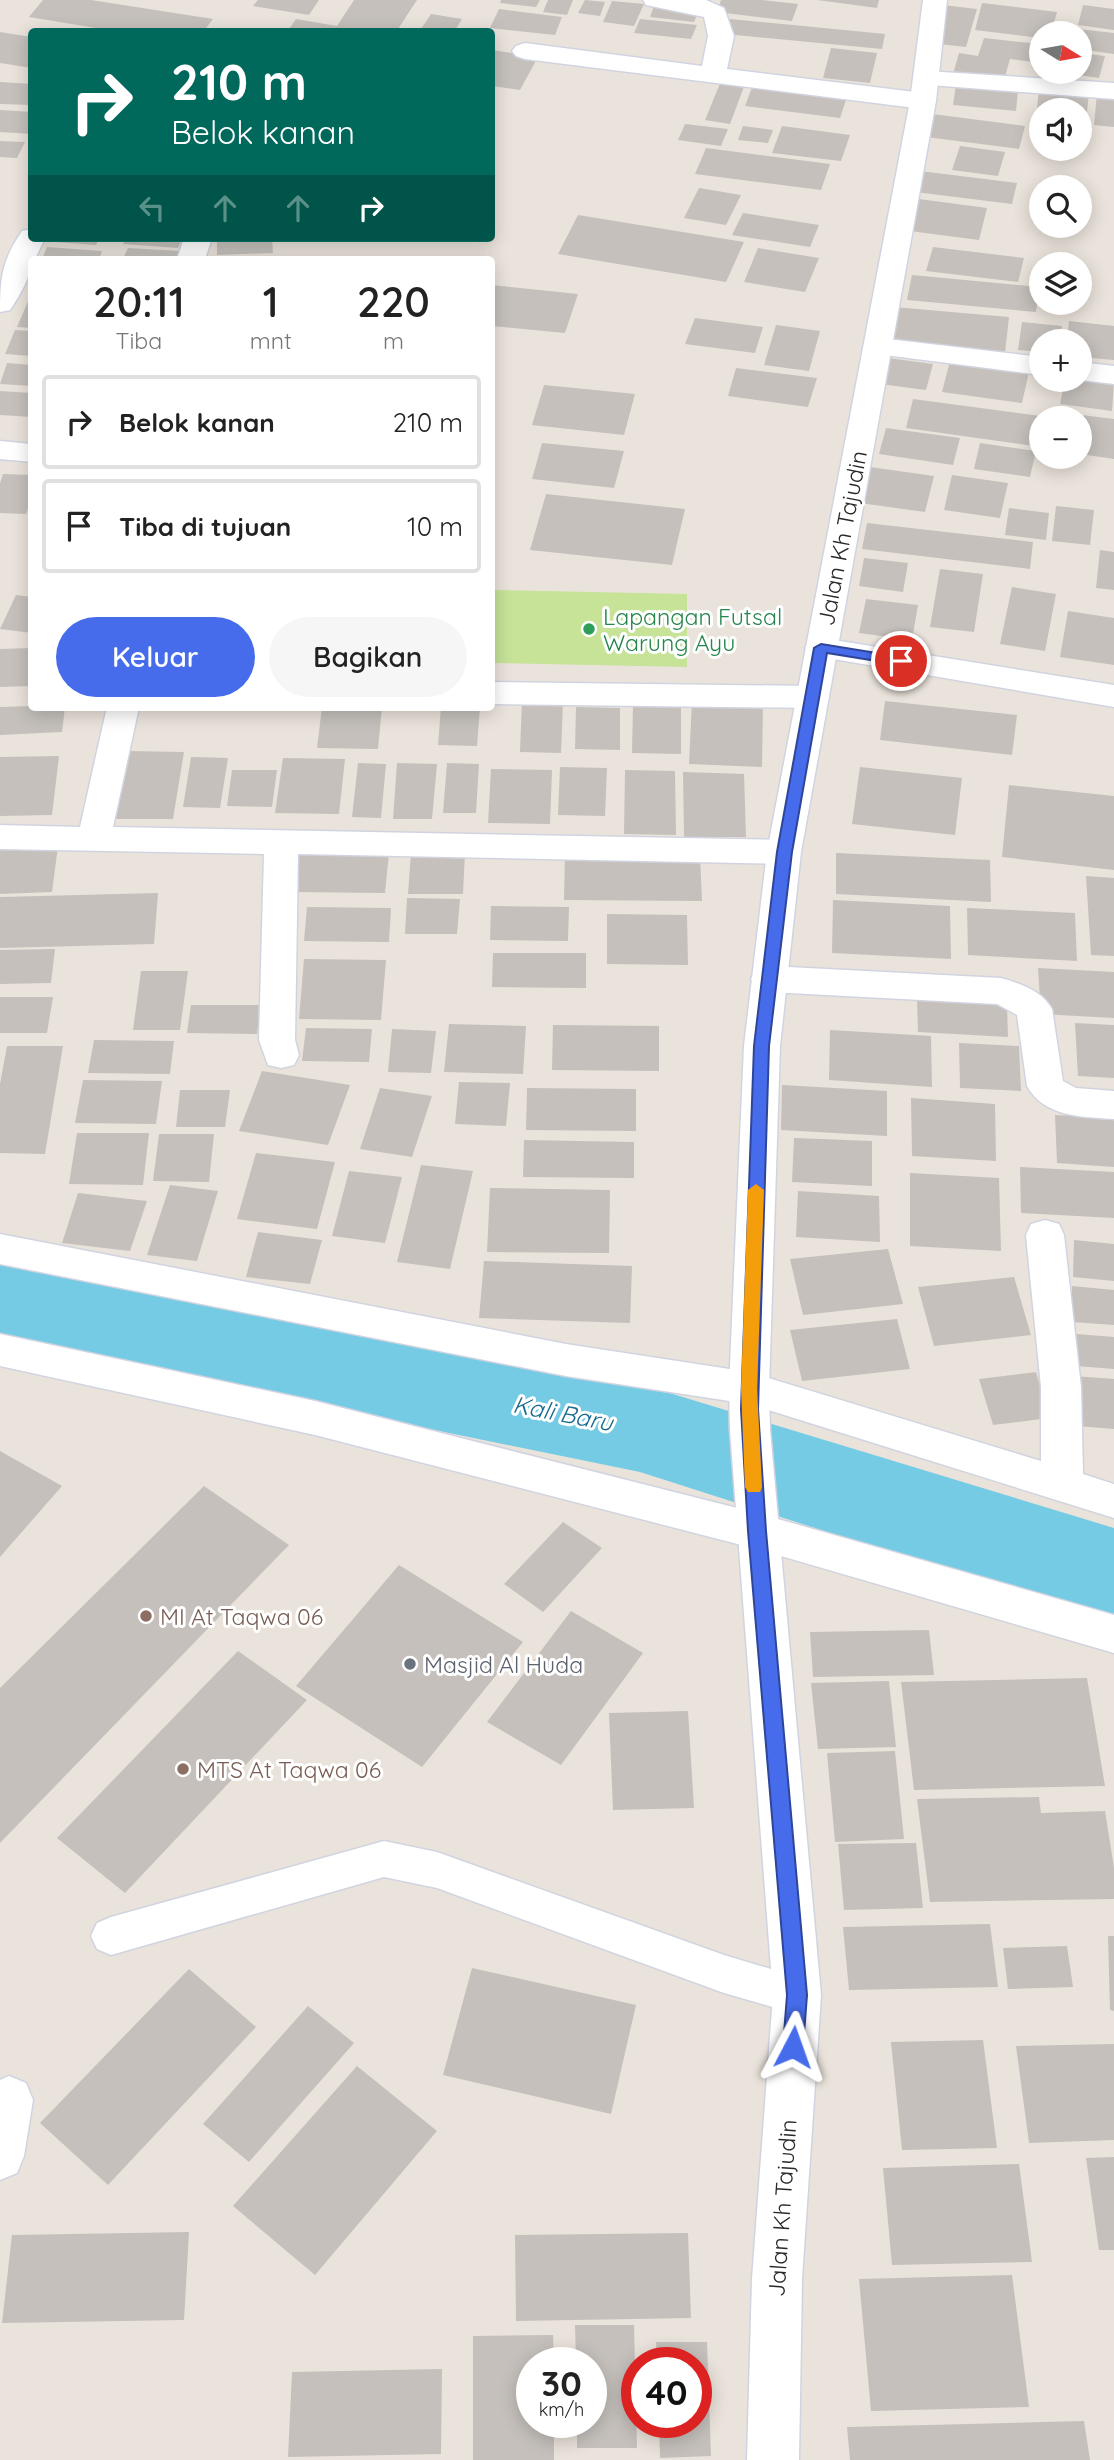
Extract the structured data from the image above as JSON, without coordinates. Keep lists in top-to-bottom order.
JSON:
{
  "streets": {
    "street": ["Jalan Kh Tajudin"]
  },
  "water": ["Kali Baru"],
  "places": [
    "Lapangan Futsal Warung Ayu",
    "MI At Taqwa 06",
    "Masjid Al Huda",
    "MTS At Taqwa 06"
  ],
  "north": "right",
  "page": {
    "map_buttons": ["+", "−"],
    "turn": ["210 m", "Belok kanan"],
    "eta": [
      "20:11",
      "Tiba",
      "1",
      "mnt",
      "220",
      "m"
    ],
    "list": [
      {
        "name": "Belok kanan",
        "value": "210 m"
      },
      {
        "name": "Tiba di tujuan",
        "value": "10 m"
      }
    ],
    "buttons": ["Keluar", "Bagikan"],
    "speed": "30 km/h",
    "limit": "40"
  }
}
